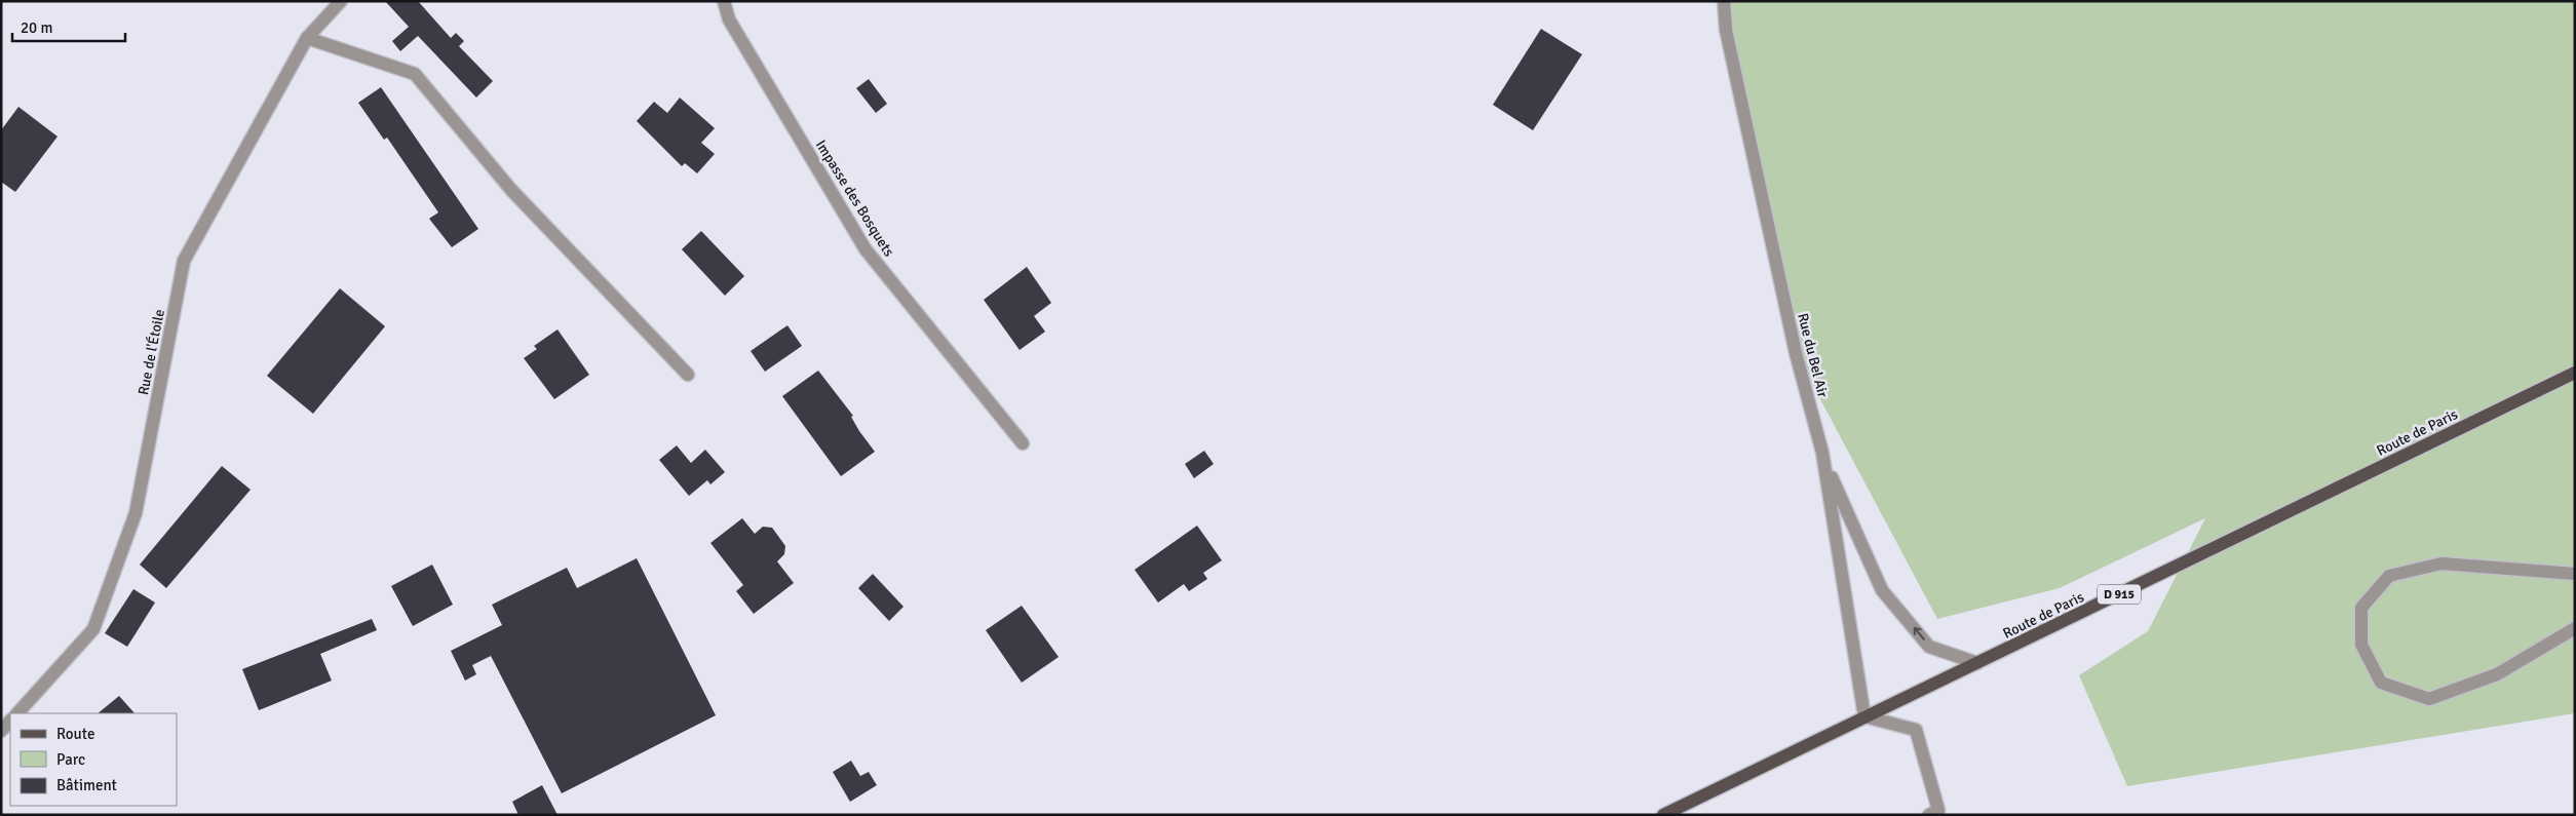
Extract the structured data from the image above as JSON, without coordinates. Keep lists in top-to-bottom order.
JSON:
{
  "streets": {
    "main road": ["Route de Paris", "D 915"],
    "street": ["Impasse des Bosquets", "Rue de l'Étoile", "Rue du Bel Air"]
  },
  "crossings": [
    ["Rue du Bel Air", "Route de Paris"]
  ],
  "legend": ["Route", "Parc", "Bâtiment"],
  "scale_bar": "20 m"
}
